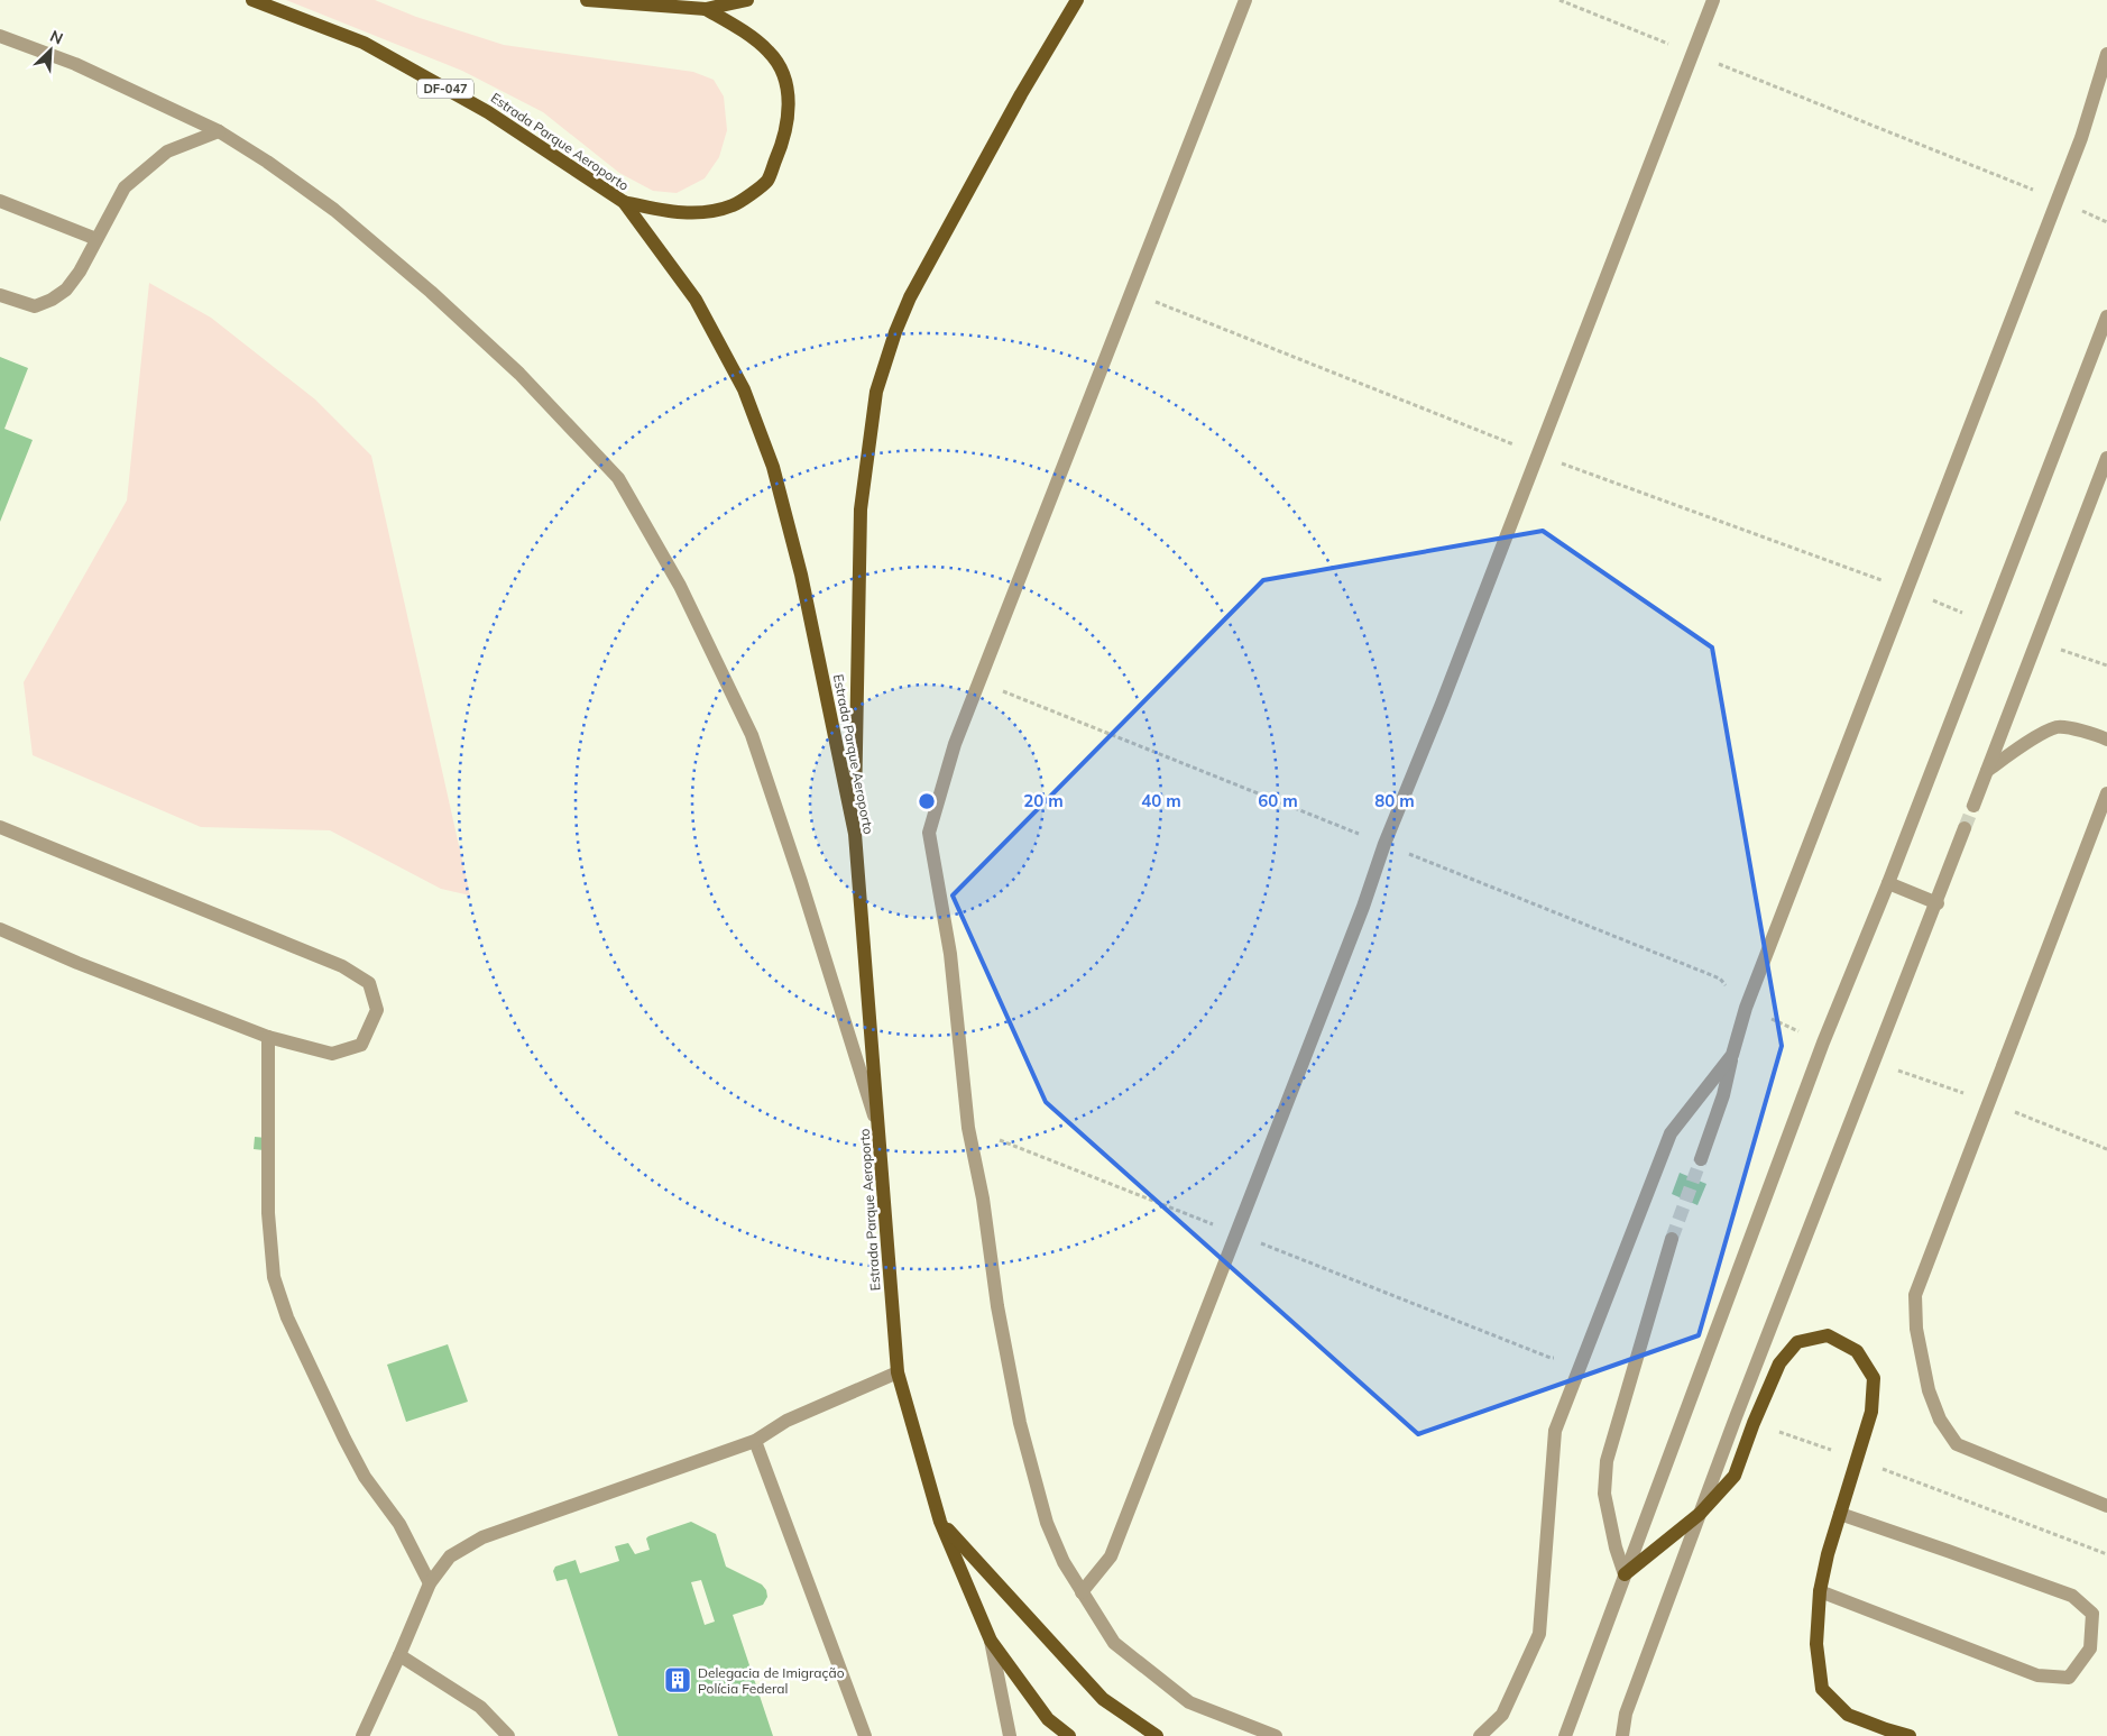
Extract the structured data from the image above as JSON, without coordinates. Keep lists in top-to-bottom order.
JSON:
{
  "streets": {
    "main road": ["DF-047", "Estrada Parque Aeroporto"]
  },
  "places": {
    "building": ["Delegacia de Imigração Polícia Federal"]
  },
  "north": "top right",
  "rings": [
    "20 m",
    "40 m",
    "60 m",
    "80 m"
  ]
}
